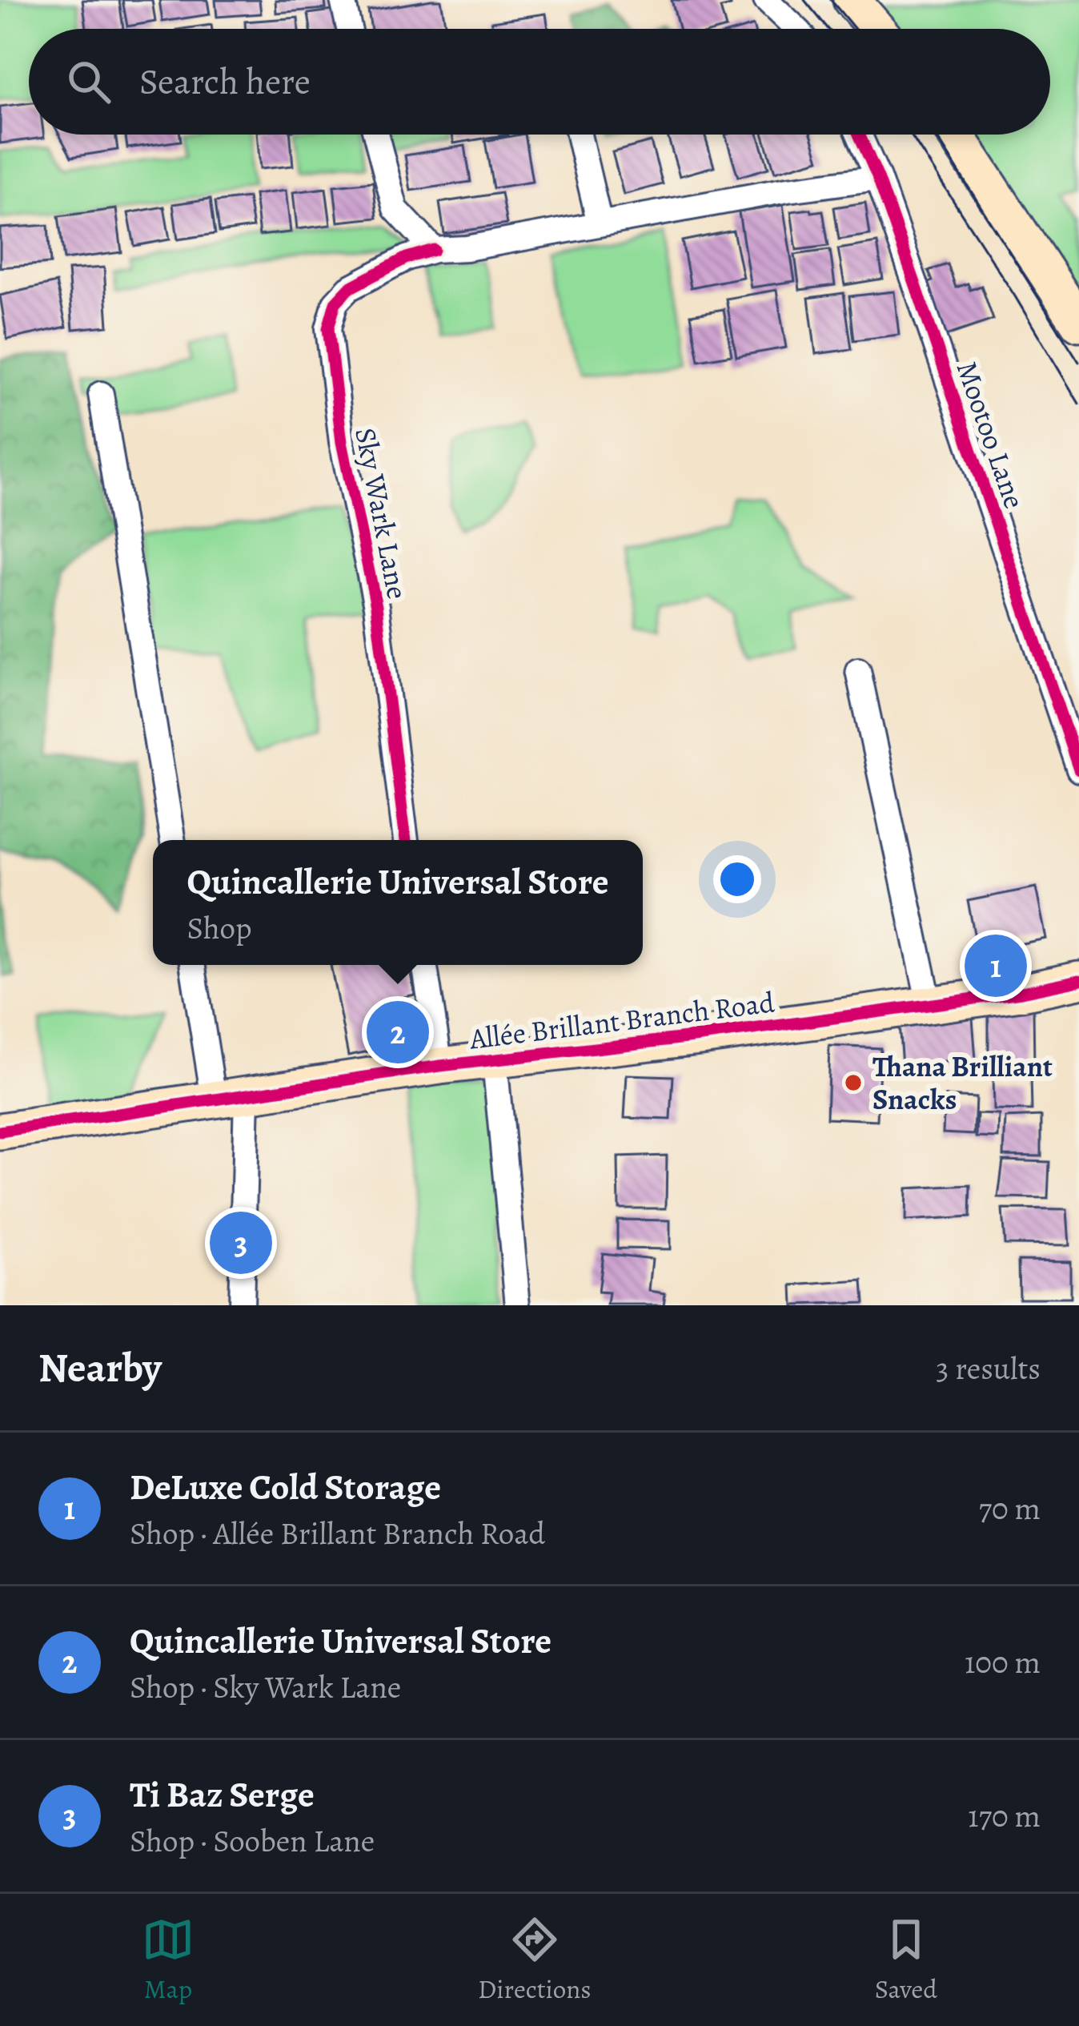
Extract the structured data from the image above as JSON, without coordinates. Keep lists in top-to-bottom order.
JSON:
{
  "streets": {
    "street": ["Mootoo Lane", "Sky Wark Lane", "Allée Brillant Branch Road"]
  },
  "crossings": [
    ["Mootoo Lane", "Sky Wark Lane"]
  ],
  "places": ["Thana Brilliant Snacks"],
  "page": {
    "search": "Search here",
    "popup": ["Quincallerie Universal Store", "Shop"],
    "pins": ["1", "2", "3"],
    "heading": ["Nearby", "3 results"],
    "list": [
      {
        "mark": "1",
        "name": "DeLuxe Cold Storage",
        "note": "Shop · Allée Brillant Branch Road",
        "value": "70 m"
      },
      {
        "mark": "2",
        "name": "Quincallerie Universal Store",
        "note": "Shop · Sky Wark Lane",
        "value": "100 m"
      },
      {
        "mark": "3",
        "name": "Ti Baz Serge",
        "note": "Shop · Sooben Lane",
        "value": "170 m"
      }
    ],
    "nav": ["Map", "Directions", "Saved"]
  }
}
